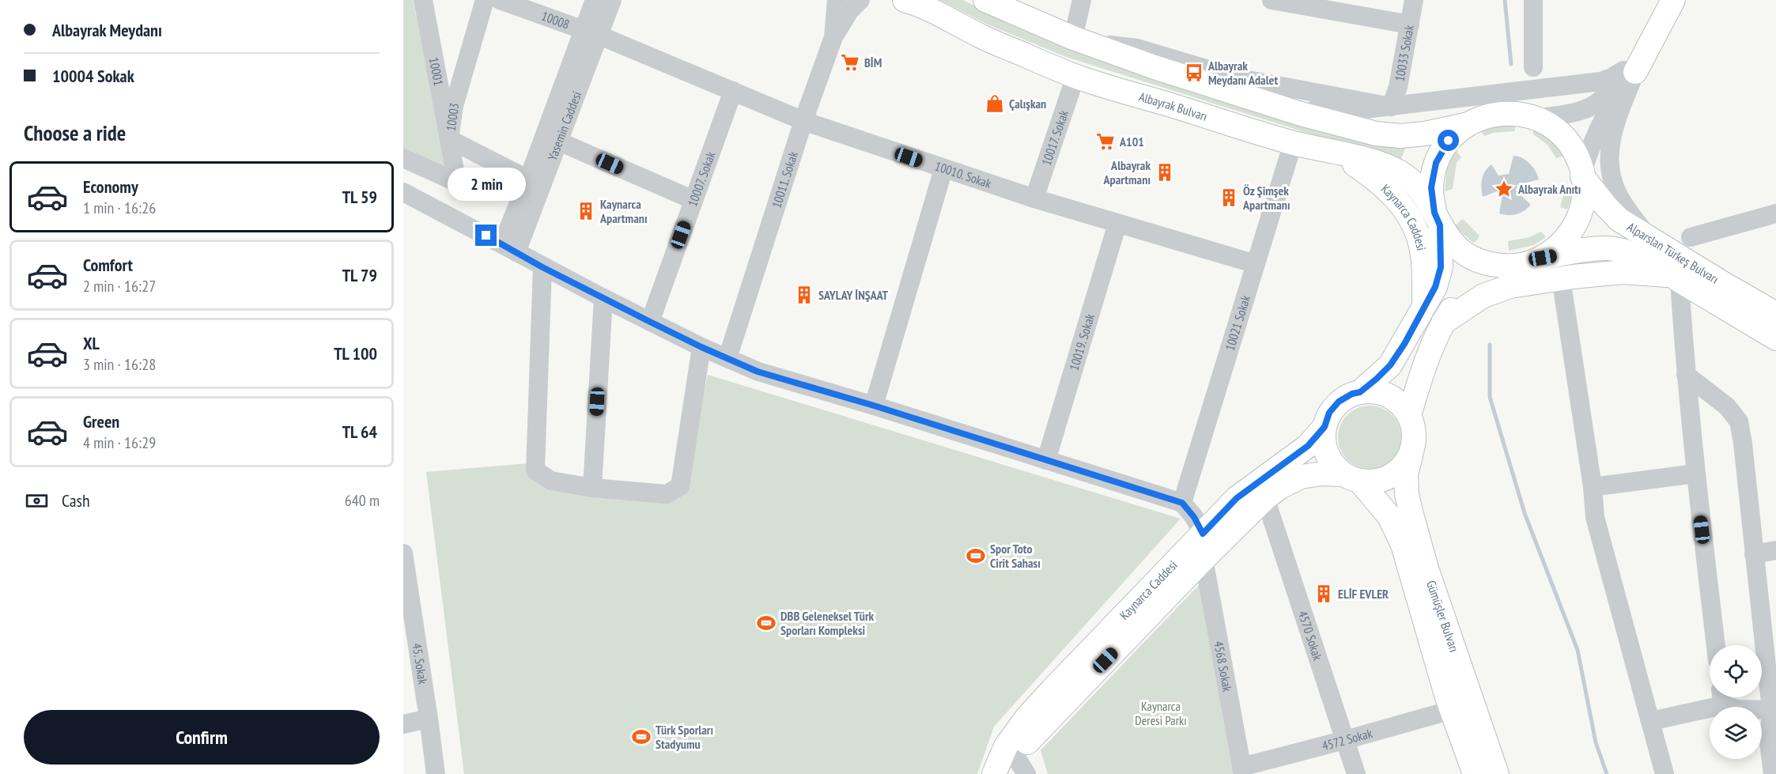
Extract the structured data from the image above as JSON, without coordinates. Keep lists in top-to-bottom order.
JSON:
{
  "streets": {
    "main road": [
      "Albayrak Bulvarı",
      "Kaynarca Caddesi",
      "Alparslan Türkeş Bulvarı",
      "Gümüşler Bulvarı"
    ],
    "street": [
      "10008",
      "10033 Sokak",
      "10001",
      "10003",
      "Yasemin Caddesi",
      "10017. Sokak",
      "10010. Sokak",
      "10007. Sokak",
      "10011. Sokak",
      "10021 Sokak",
      "10019. Sokak",
      "4570 Sokak",
      "45. Sokak",
      "4568 Sokak",
      "4572 Sokak"
    ]
  },
  "crossings": [
    ["10008", "Yasemin Caddesi"],
    ["10008", "10010. Sokak"],
    ["10001", "10003"],
    ["Albayrak Bulvarı", "10017. Sokak"],
    ["Albayrak Bulvarı", "Kaynarca Caddesi"],
    ["Albayrak Bulvarı", "Alparslan Türkeş Bulvarı"],
    ["Albayrak Bulvarı", "10021 Sokak"],
    ["Yasemin Caddesi", "10010. Sokak"],
    ["10017. Sokak", "10010. Sokak"],
    ["10010. Sokak", "10007. Sokak"],
    ["10010. Sokak", "10011. Sokak"],
    ["10010. Sokak", "10021 Sokak"],
    ["10010. Sokak", "10019. Sokak"],
    ["Kaynarca Caddesi", "Alparslan Türkeş Bulvarı"],
    ["Kaynarca Caddesi", "Gümüşler Bulvarı"],
    ["Kaynarca Caddesi", "4570 Sokak"],
    ["Kaynarca Caddesi", "4568 Sokak"],
    ["Gümüşler Bulvarı", "4572 Sokak"],
    ["4570 Sokak", "4572 Sokak"],
    ["4568 Sokak", "4572 Sokak"]
  ],
  "parks": ["Kaynarca Deresi Parkı"],
  "places": {
    "supermarket": ["BİM", "A101"],
    "bus stop": ["Albayrak Meydanı Adalet"],
    "shop": ["Çalışkan"],
    "building": [
      "Albayrak Apartmanı",
      "Öz Şimşek Apartmanı",
      "Kaynarca Apartmanı",
      "SAYLAY İNŞAAT",
      "ELİF EVLER"
    ],
    "place": ["Albayrak Anıtı"],
    "sports": ["Spor Toto Cirit Sahası", "DBB Geleneksel Türk Sporları Kompleksi", "Türk Sporları Stadyumu"]
  },
  "page": {
    "banner": ["Albayrak Meydanı", "10004 Sokak"],
    "heading": "Choose a ride",
    "list": [
      {
        "name": "Economy",
        "note": "1 min · 16:26",
        "value": "TL 59"
      },
      {
        "name": "Comfort",
        "note": "2 min · 16:27",
        "value": "TL 79"
      },
      {
        "name": "XL",
        "note": "3 min · 16:28",
        "value": "TL 100"
      },
      {
        "name": "Green",
        "note": "4 min · 16:29",
        "value": "TL 64"
      }
    ],
    "bubble": "2 min",
    "pay": ["Cash", "640 m"],
    "buttons": "Confirm"
  }
}
